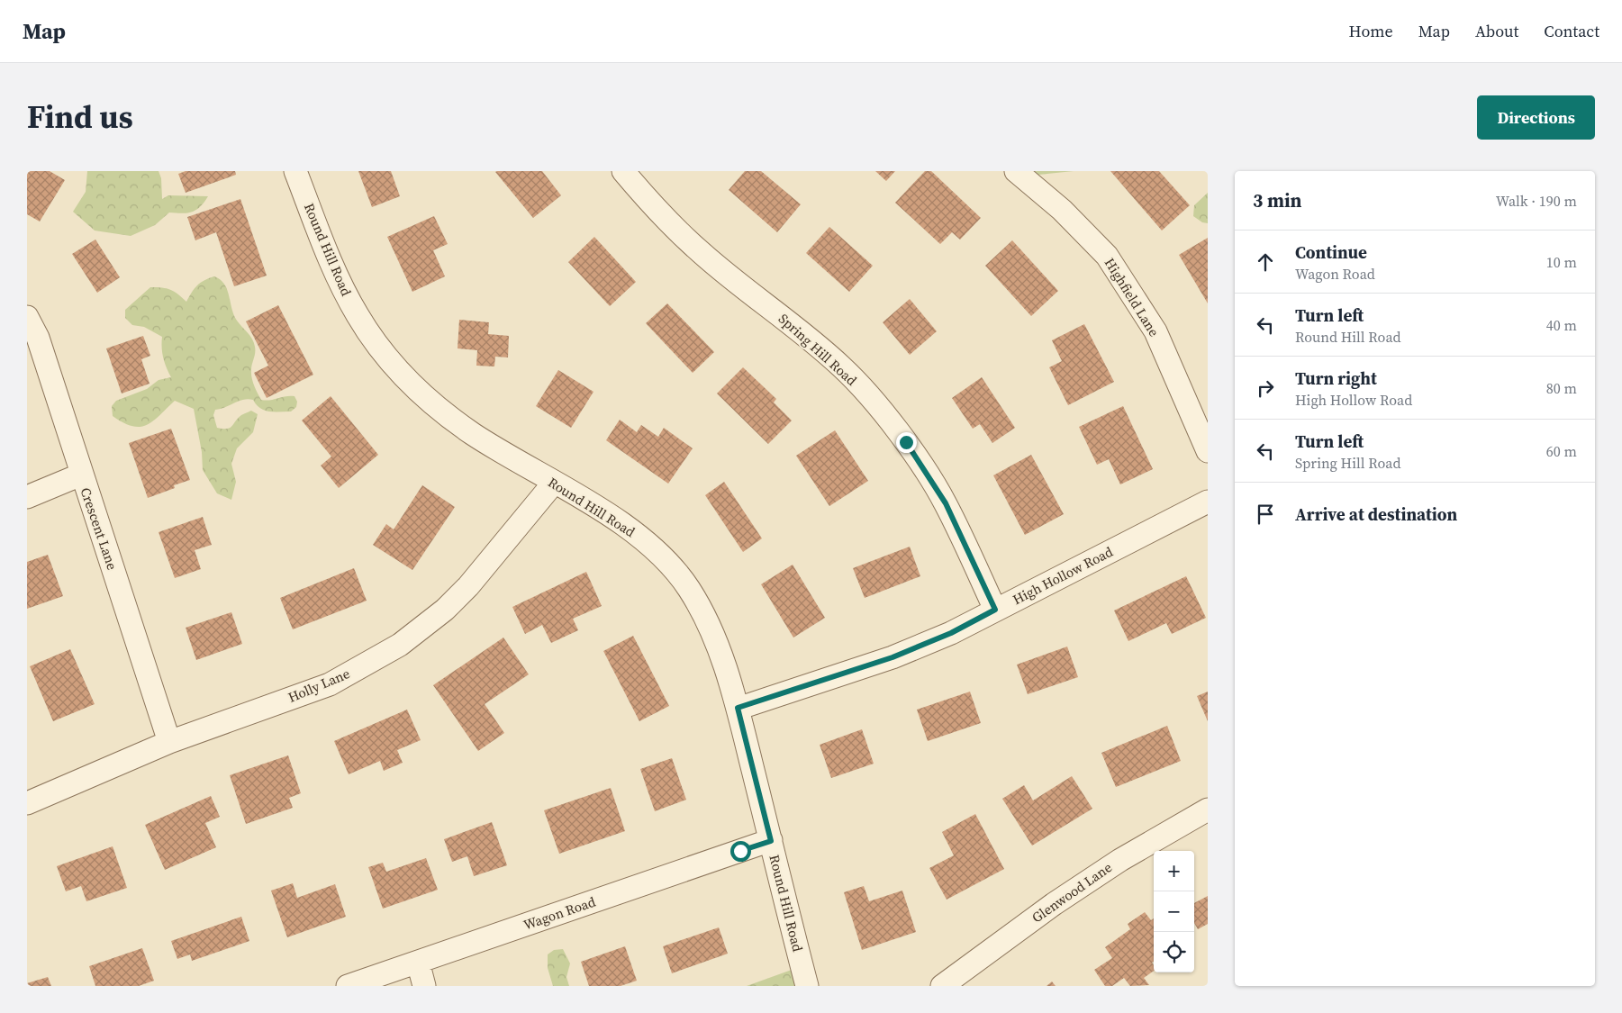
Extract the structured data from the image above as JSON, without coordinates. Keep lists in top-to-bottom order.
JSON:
{
  "streets": {
    "street": [
      "Round Hill Road",
      "Highfield Lane",
      "Spring Hill Road",
      "Crescent Lane",
      "High Hollow Road",
      "Holly Lane",
      "Glenwood Lane",
      "Wagon Road"
    ]
  },
  "crossings": [
    ["Round Hill Road", "High Hollow Road"],
    ["Round Hill Road", "Holly Lane"],
    ["Round Hill Road", "Wagon Road"],
    ["Spring Hill Road", "High Hollow Road"],
    ["Crescent Lane", "Holly Lane"]
  ],
  "page": {
    "header": "Map",
    "nav": [
      "Home",
      "Map",
      "About",
      "Contact"
    ],
    "title": "Find us",
    "buttons": "Directions",
    "heading": ["3 min", "Walk · 190 m"],
    "list": [
      ["Continue", "Wagon Road", "10 m"],
      ["Turn left", "Round Hill Road", "40 m"],
      ["Turn right", "High Hollow Road", "80 m"],
      ["Turn left", "Spring Hill Road", "60 m"],
      "Arrive at destination"
    ],
    "map_buttons": ["+", "−"]
  }
}
